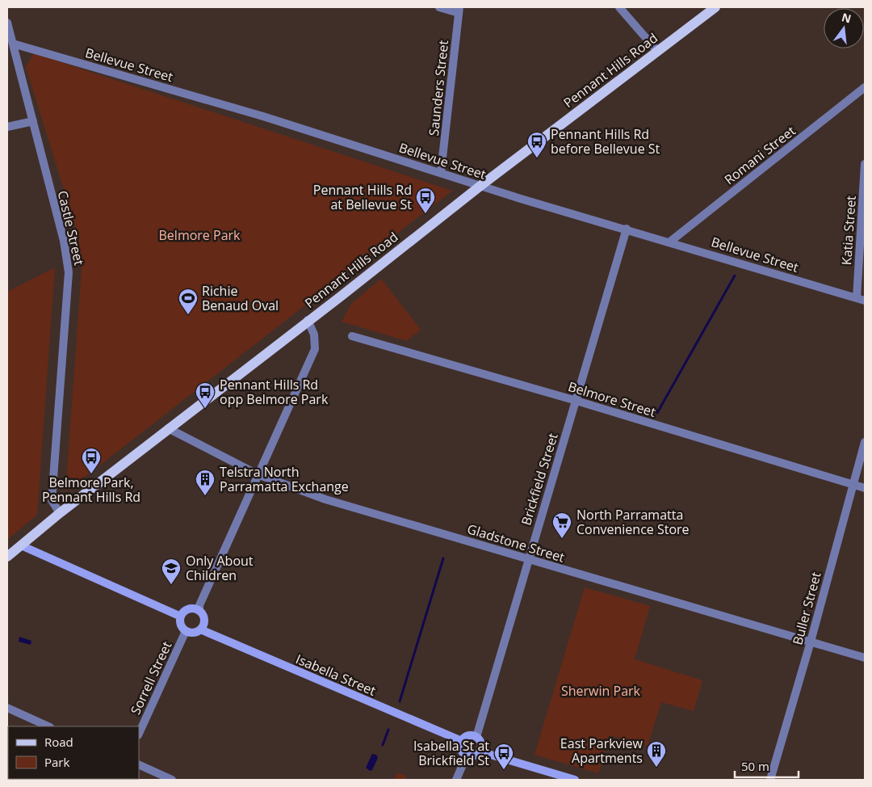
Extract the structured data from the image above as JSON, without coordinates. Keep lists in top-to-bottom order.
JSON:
{
  "streets": {
    "main road": ["Pennant Hills Road"],
    "street": [
      "Bellevue Street",
      "Saunders Street",
      "Romani Street",
      "Castle Street",
      "Katia Street",
      "Belmore Street",
      "Brickfield Street",
      "Gladstone Street",
      "Buller Street",
      "Isabella Street",
      "Sorrell Street"
    ]
  },
  "crossings": [
    ["Bellevue Street", "Pennant Hills Road"],
    ["Bellevue Street", "Saunders Street"],
    ["Bellevue Street", "Romani Street"],
    ["Bellevue Street", "Castle Street"],
    ["Bellevue Street", "Katia Street"],
    ["Bellevue Street", "Brickfield Street"],
    ["Pennant Hills Road", "Castle Street"],
    ["Pennant Hills Road", "Gladstone Street"],
    ["Belmore Street", "Brickfield Street"],
    ["Belmore Street", "Buller Street"],
    ["Brickfield Street", "Gladstone Street"],
    ["Brickfield Street", "Isabella Street"],
    ["Gladstone Street", "Buller Street"],
    ["Isabella Street", "Sorrell Street"]
  ],
  "parks": ["Belmore Park", "Sherwin Park"],
  "places": {
    "bus stop": [
      "Pennant Hills Rd before Bellevue St",
      "Pennant Hills Rd at Bellevue St",
      "Pennant Hills Rd opp Belmore Park",
      "Belmore Park, Pennant Hills Rd",
      "Isabella St at Brickfield St"
    ],
    "sports": ["Richie Benaud Oval"],
    "building": ["Telstra North Parramatta Exchange", "East Parkview Apartments"],
    "supermarket": ["North Parramatta Convenience Store"],
    "school or university": ["Only About Children"]
  },
  "legend": ["Road", "Park"],
  "scale_bar": "50 m",
  "north": "top"
}
